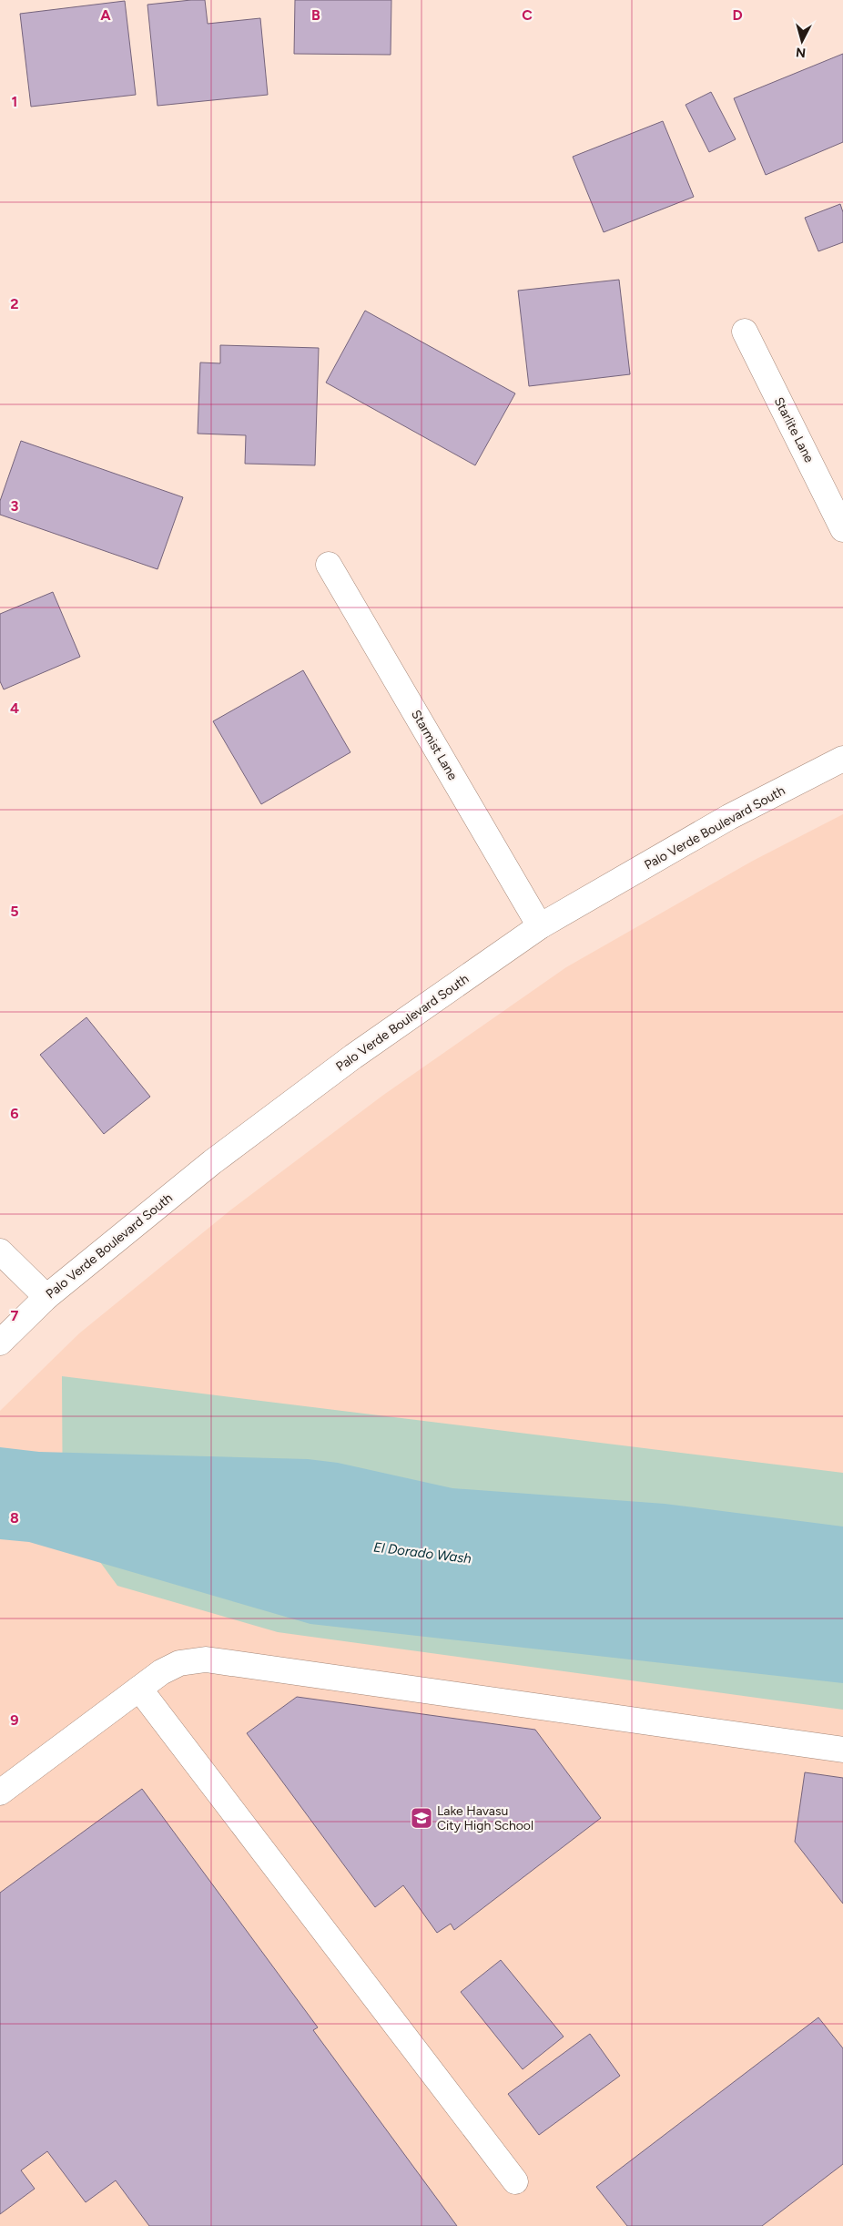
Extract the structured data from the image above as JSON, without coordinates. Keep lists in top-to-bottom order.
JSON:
{
  "streets": {
    "main road": ["Starlite Lane", "Starmist Lane", "Palo Verde Boulevard South"]
  },
  "crossings": [
    ["Starmist Lane", "Palo Verde Boulevard South"]
  ],
  "water": ["El Dorado Wash"],
  "places": {
    "school or university": ["Lake Havasu City High School"]
  },
  "north": "bottom",
  "grid": {
    "columns": [
      "A",
      "B",
      "C",
      "D"
    ],
    "rows": [
      "1",
      "2",
      "3",
      "4",
      "5",
      "6",
      "7",
      "8",
      "9"
    ]
  }
}
